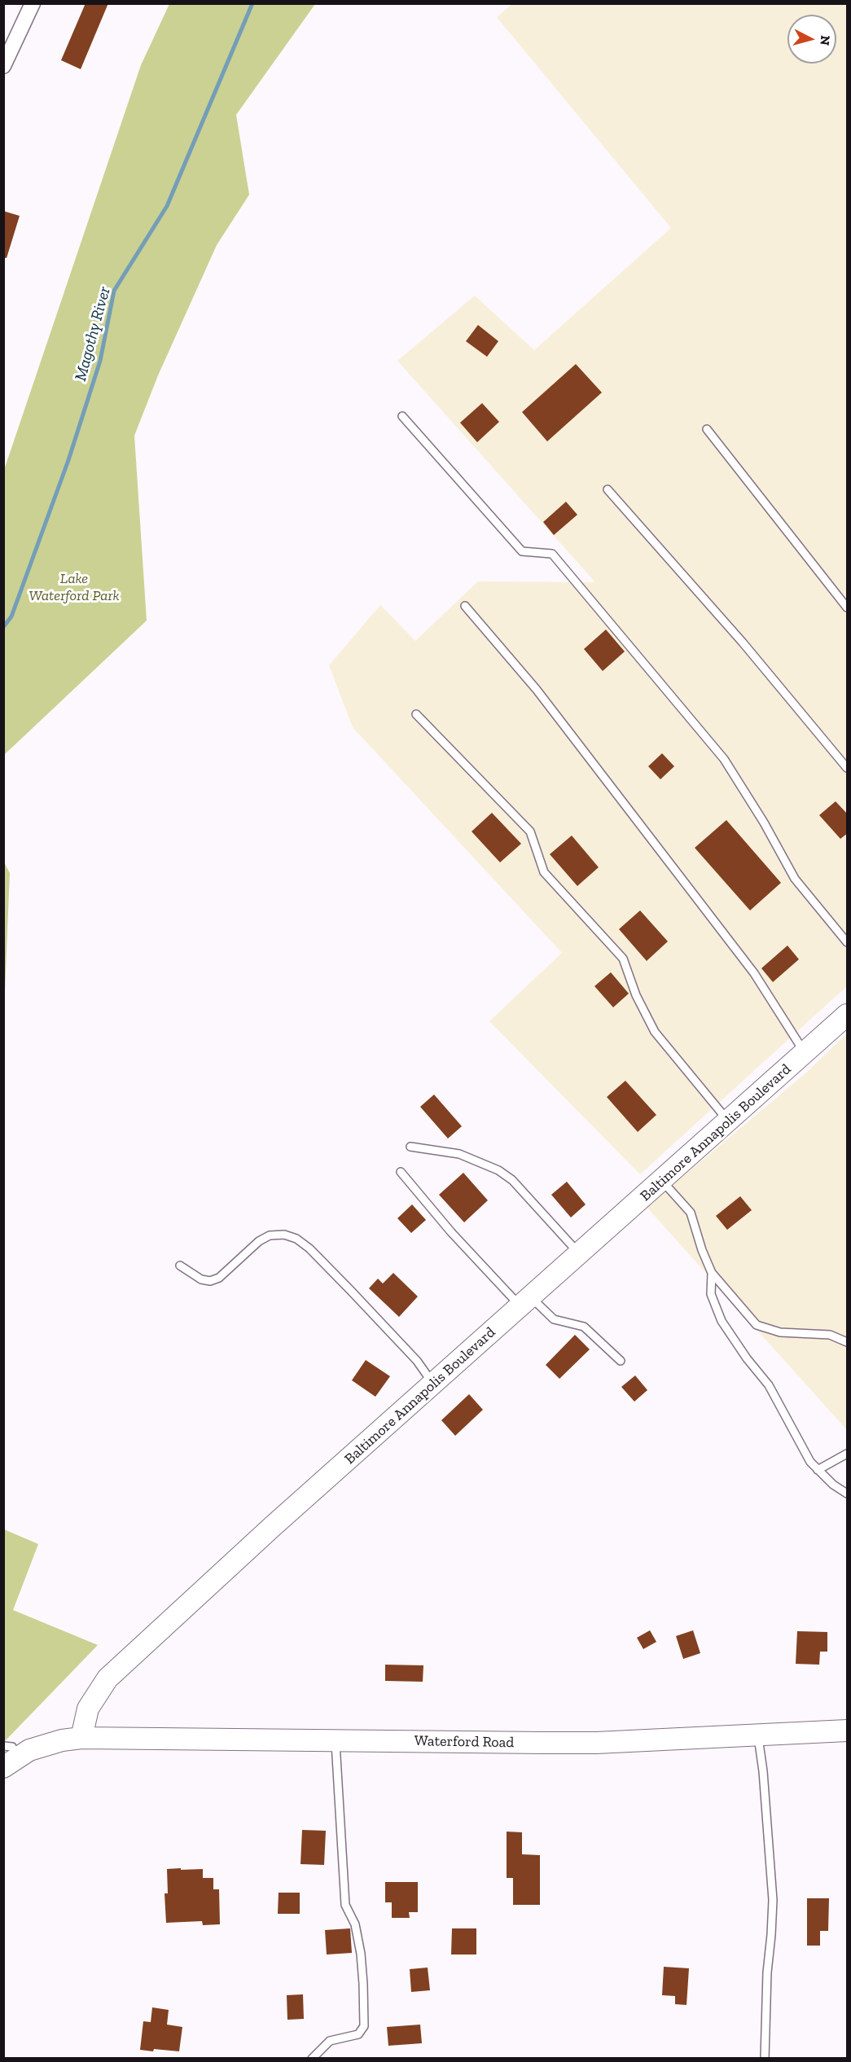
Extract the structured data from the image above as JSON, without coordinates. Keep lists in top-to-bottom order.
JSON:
{
  "streets": {
    "street": ["Baltimore Annapolis Boulevard", "Waterford Road"]
  },
  "crossings": [
    ["Baltimore Annapolis Boulevard", "Waterford Road"]
  ],
  "water": ["Magothy River"],
  "parks": ["Lake Waterford Park"],
  "north": "right"
}
